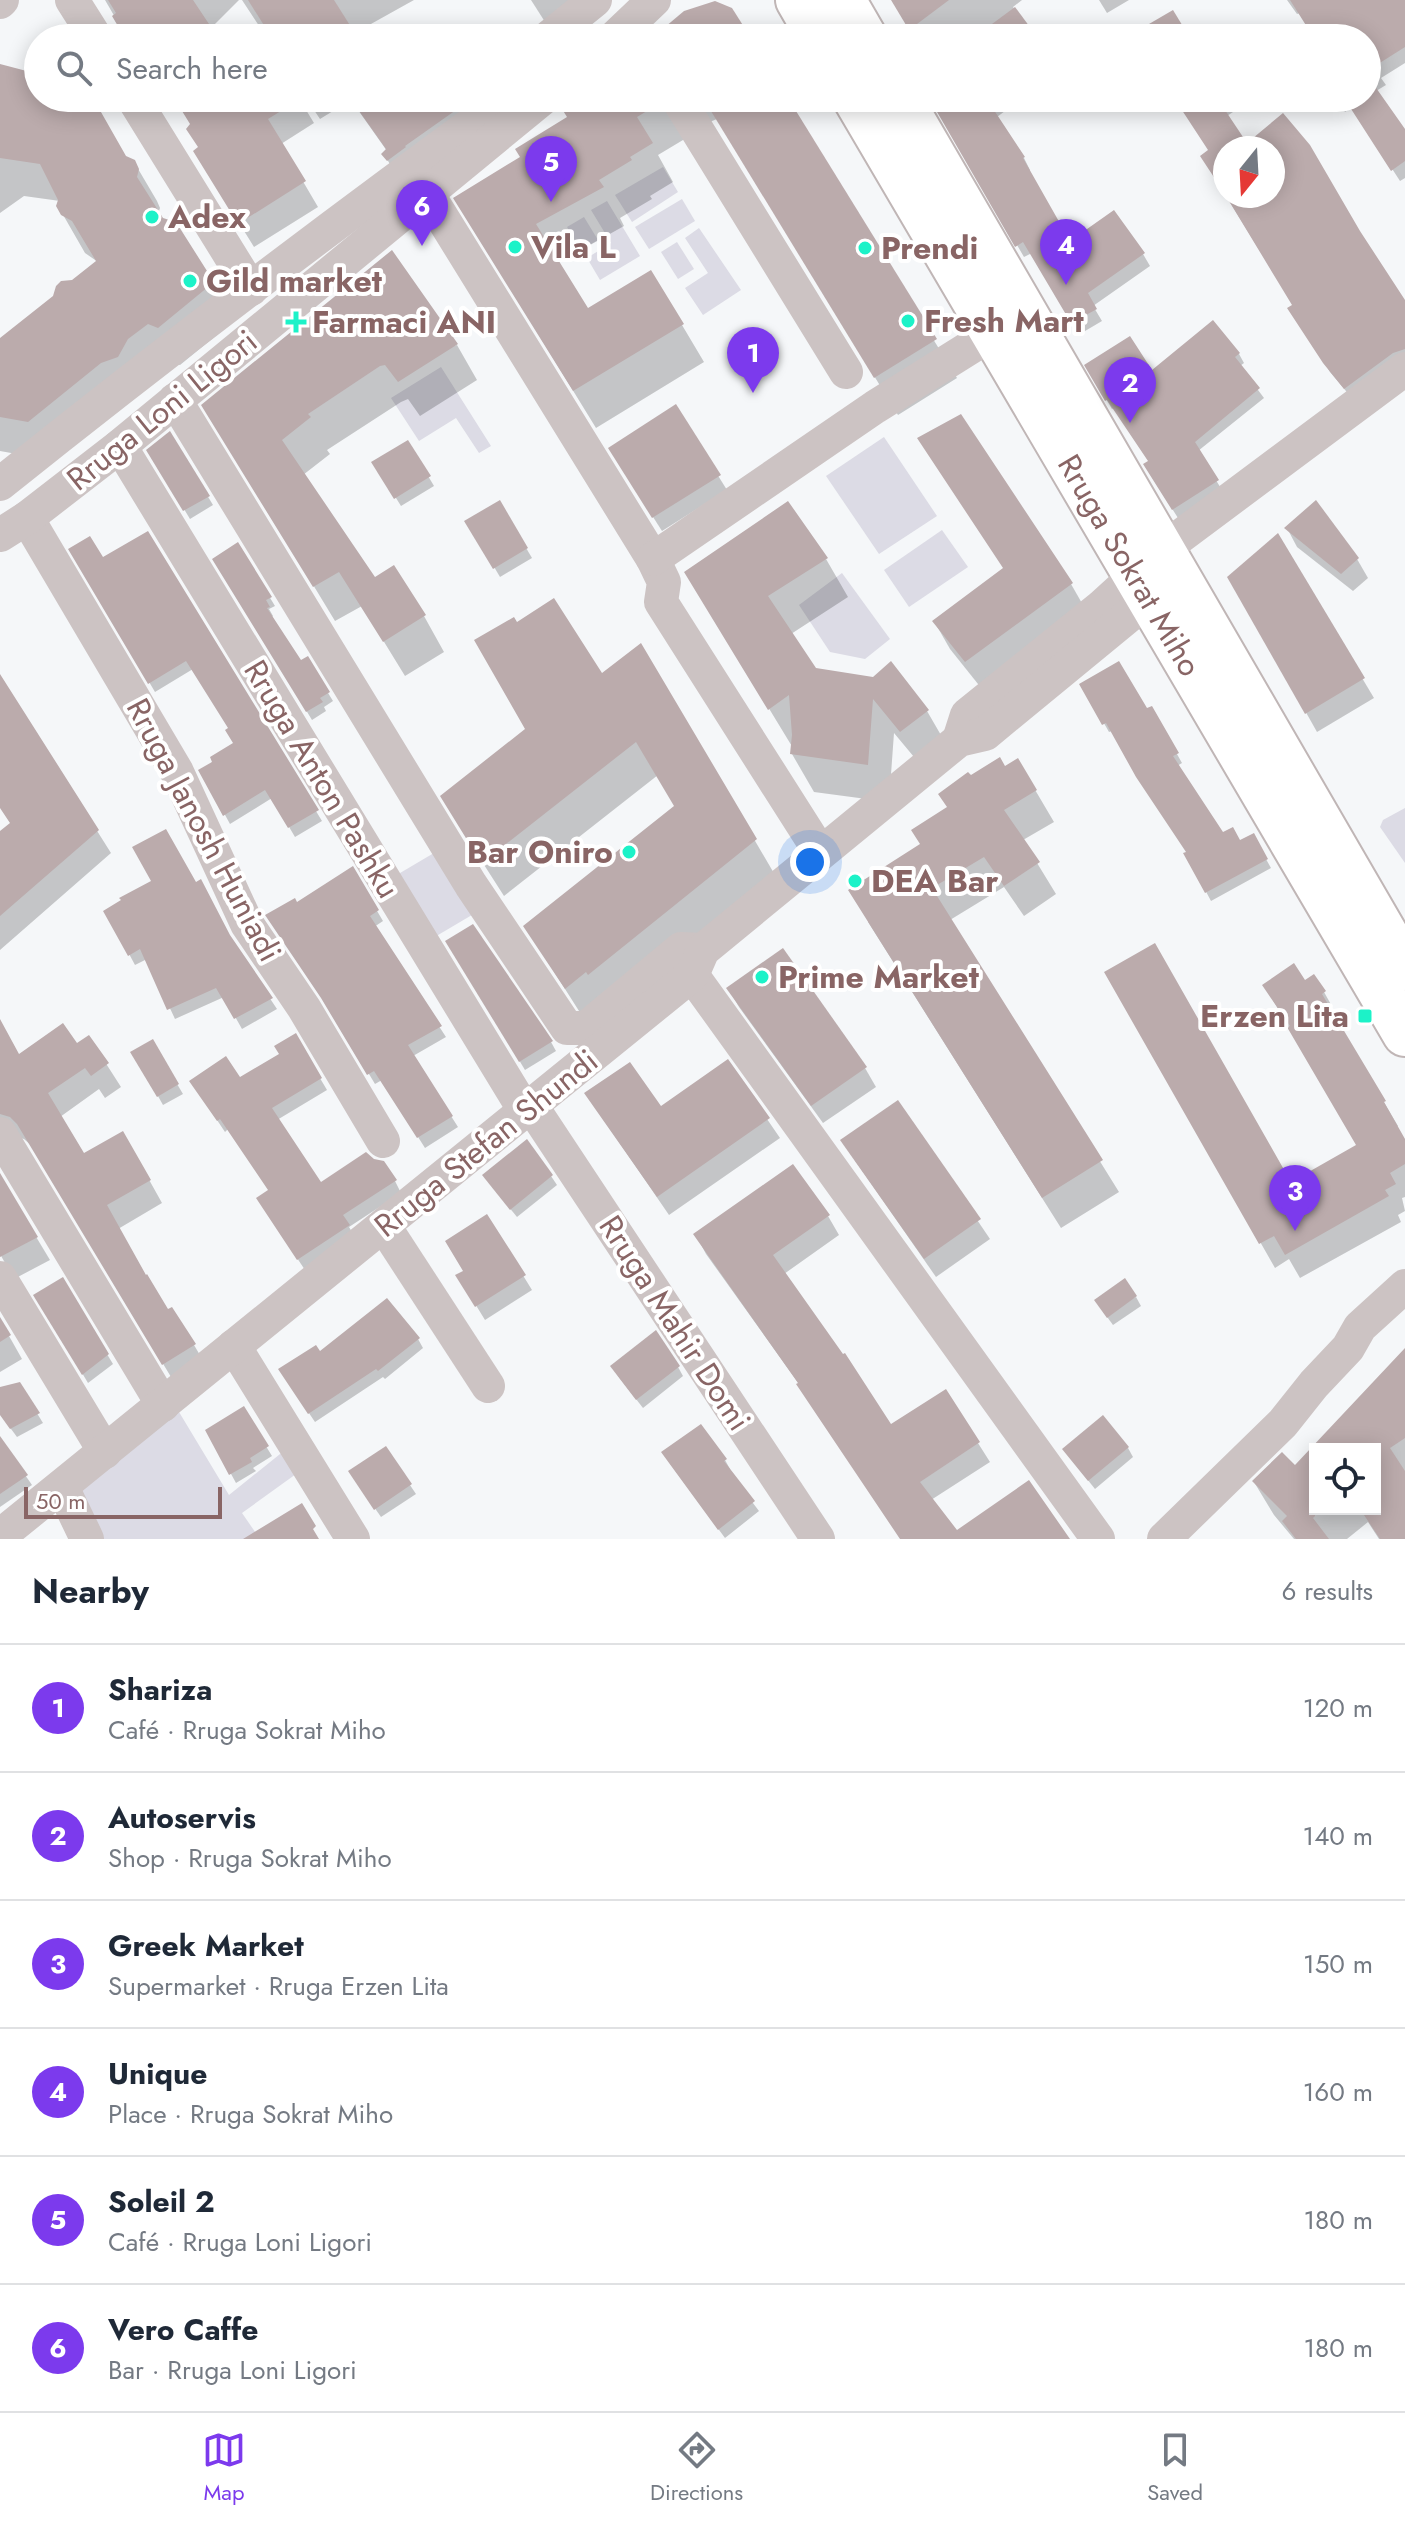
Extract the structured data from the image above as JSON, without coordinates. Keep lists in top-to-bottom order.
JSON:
{
  "streets": {
    "main road": ["Rruga Sokrat Miho"],
    "street": [
      "Rruga Loni Ligori",
      "Rruga Anton Pashku",
      "Rruga Janosh Huniadi",
      "Rruga Stefan Shundi",
      "Rruga Mahir Domi"
    ]
  },
  "crossings": [
    ["Rruga Loni Ligori", "Rruga Anton Pashku"],
    ["Rruga Loni Ligori", "Rruga Janosh Huniadi"],
    ["Rruga Sokrat Miho", "Rruga Stefan Shundi"],
    ["Rruga Anton Pashku", "Rruga Stefan Shundi"],
    ["Rruga Anton Pashku", "Rruga Mahir Domi"],
    ["Rruga Stefan Shundi", "Rruga Mahir Domi"]
  ],
  "places": {
    "other": [
      "Adex",
      "Vila L",
      "Prendi",
      "Gild market",
      "Fresh Mart",
      "Bar Oniro",
      "DEA Bar",
      "Prime Market"
    ],
    "health": ["Farmaci ANI"],
    "transit": ["Erzen Lita"]
  },
  "scale_bar": "50 m",
  "north": "bottom",
  "page": {
    "search": "Search here",
    "pins": [
      "5",
      "6",
      "4",
      "1",
      "2",
      "3"
    ],
    "scale": "50 m",
    "heading": ["Nearby", "6 results"],
    "list": [
      {
        "mark": "1",
        "name": "Shariza",
        "note": "Café · Rruga Sokrat Miho",
        "value": "120 m"
      },
      {
        "mark": "2",
        "name": "Autoservis",
        "note": "Shop · Rruga Sokrat Miho",
        "value": "140 m"
      },
      {
        "mark": "3",
        "name": "Greek Market",
        "note": "Supermarket · Rruga Erzen Lita",
        "value": "150 m"
      },
      {
        "mark": "4",
        "name": "Unique",
        "note": "Place · Rruga Sokrat Miho",
        "value": "160 m"
      },
      {
        "mark": "5",
        "name": "Soleil 2",
        "note": "Café · Rruga Loni Ligori",
        "value": "180 m"
      },
      {
        "mark": "6",
        "name": "Vero Caffe",
        "note": "Bar · Rruga Loni Ligori",
        "value": "180 m"
      }
    ],
    "nav": ["Map", "Directions", "Saved"]
  }
}
